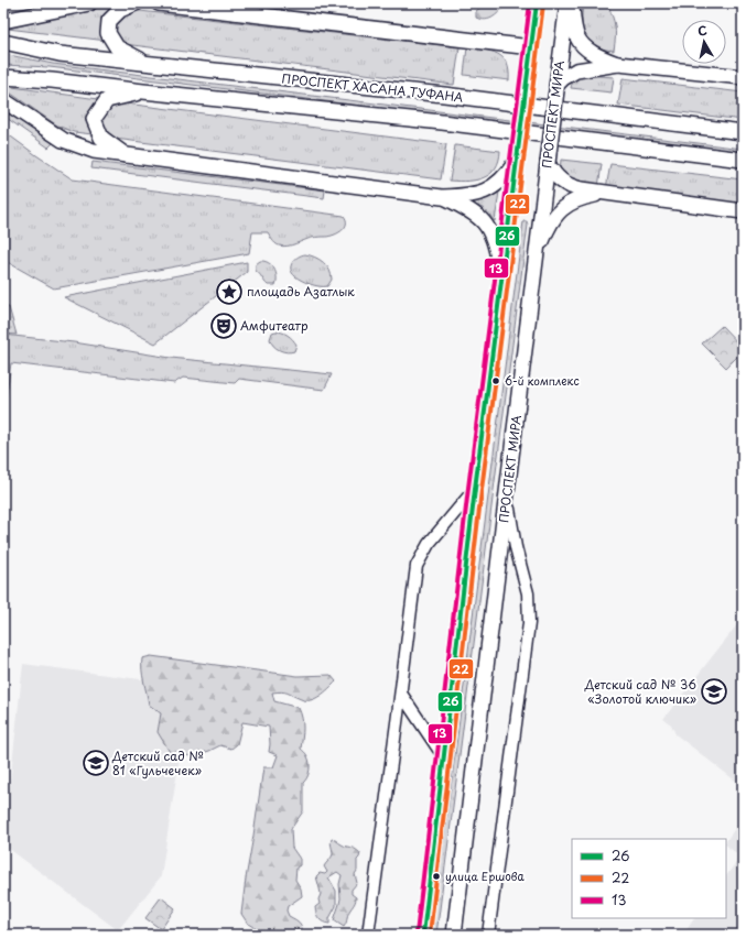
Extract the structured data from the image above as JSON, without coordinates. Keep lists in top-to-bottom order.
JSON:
{
  "streets": {
    "main road": ["ПРОСПЕКТ ХАСАНА ТУФАНА", "ПРОСПЕКТ МИРА"]
  },
  "places": {
    "place": ["площадь Азатлык"],
    "theatre": ["Амфитеатр"],
    "other": ["6-й комплекс", "улица Ершова"],
    "school or university": ["Детский сад № 36 «Золотой ключик»", "Детский сад № 81 «Гульчечек»"]
  },
  "lines": ["transit line 26", "transit line 13", "transit line 22"],
  "legend": ["26", "22", "13"],
  "north": "top"
}
